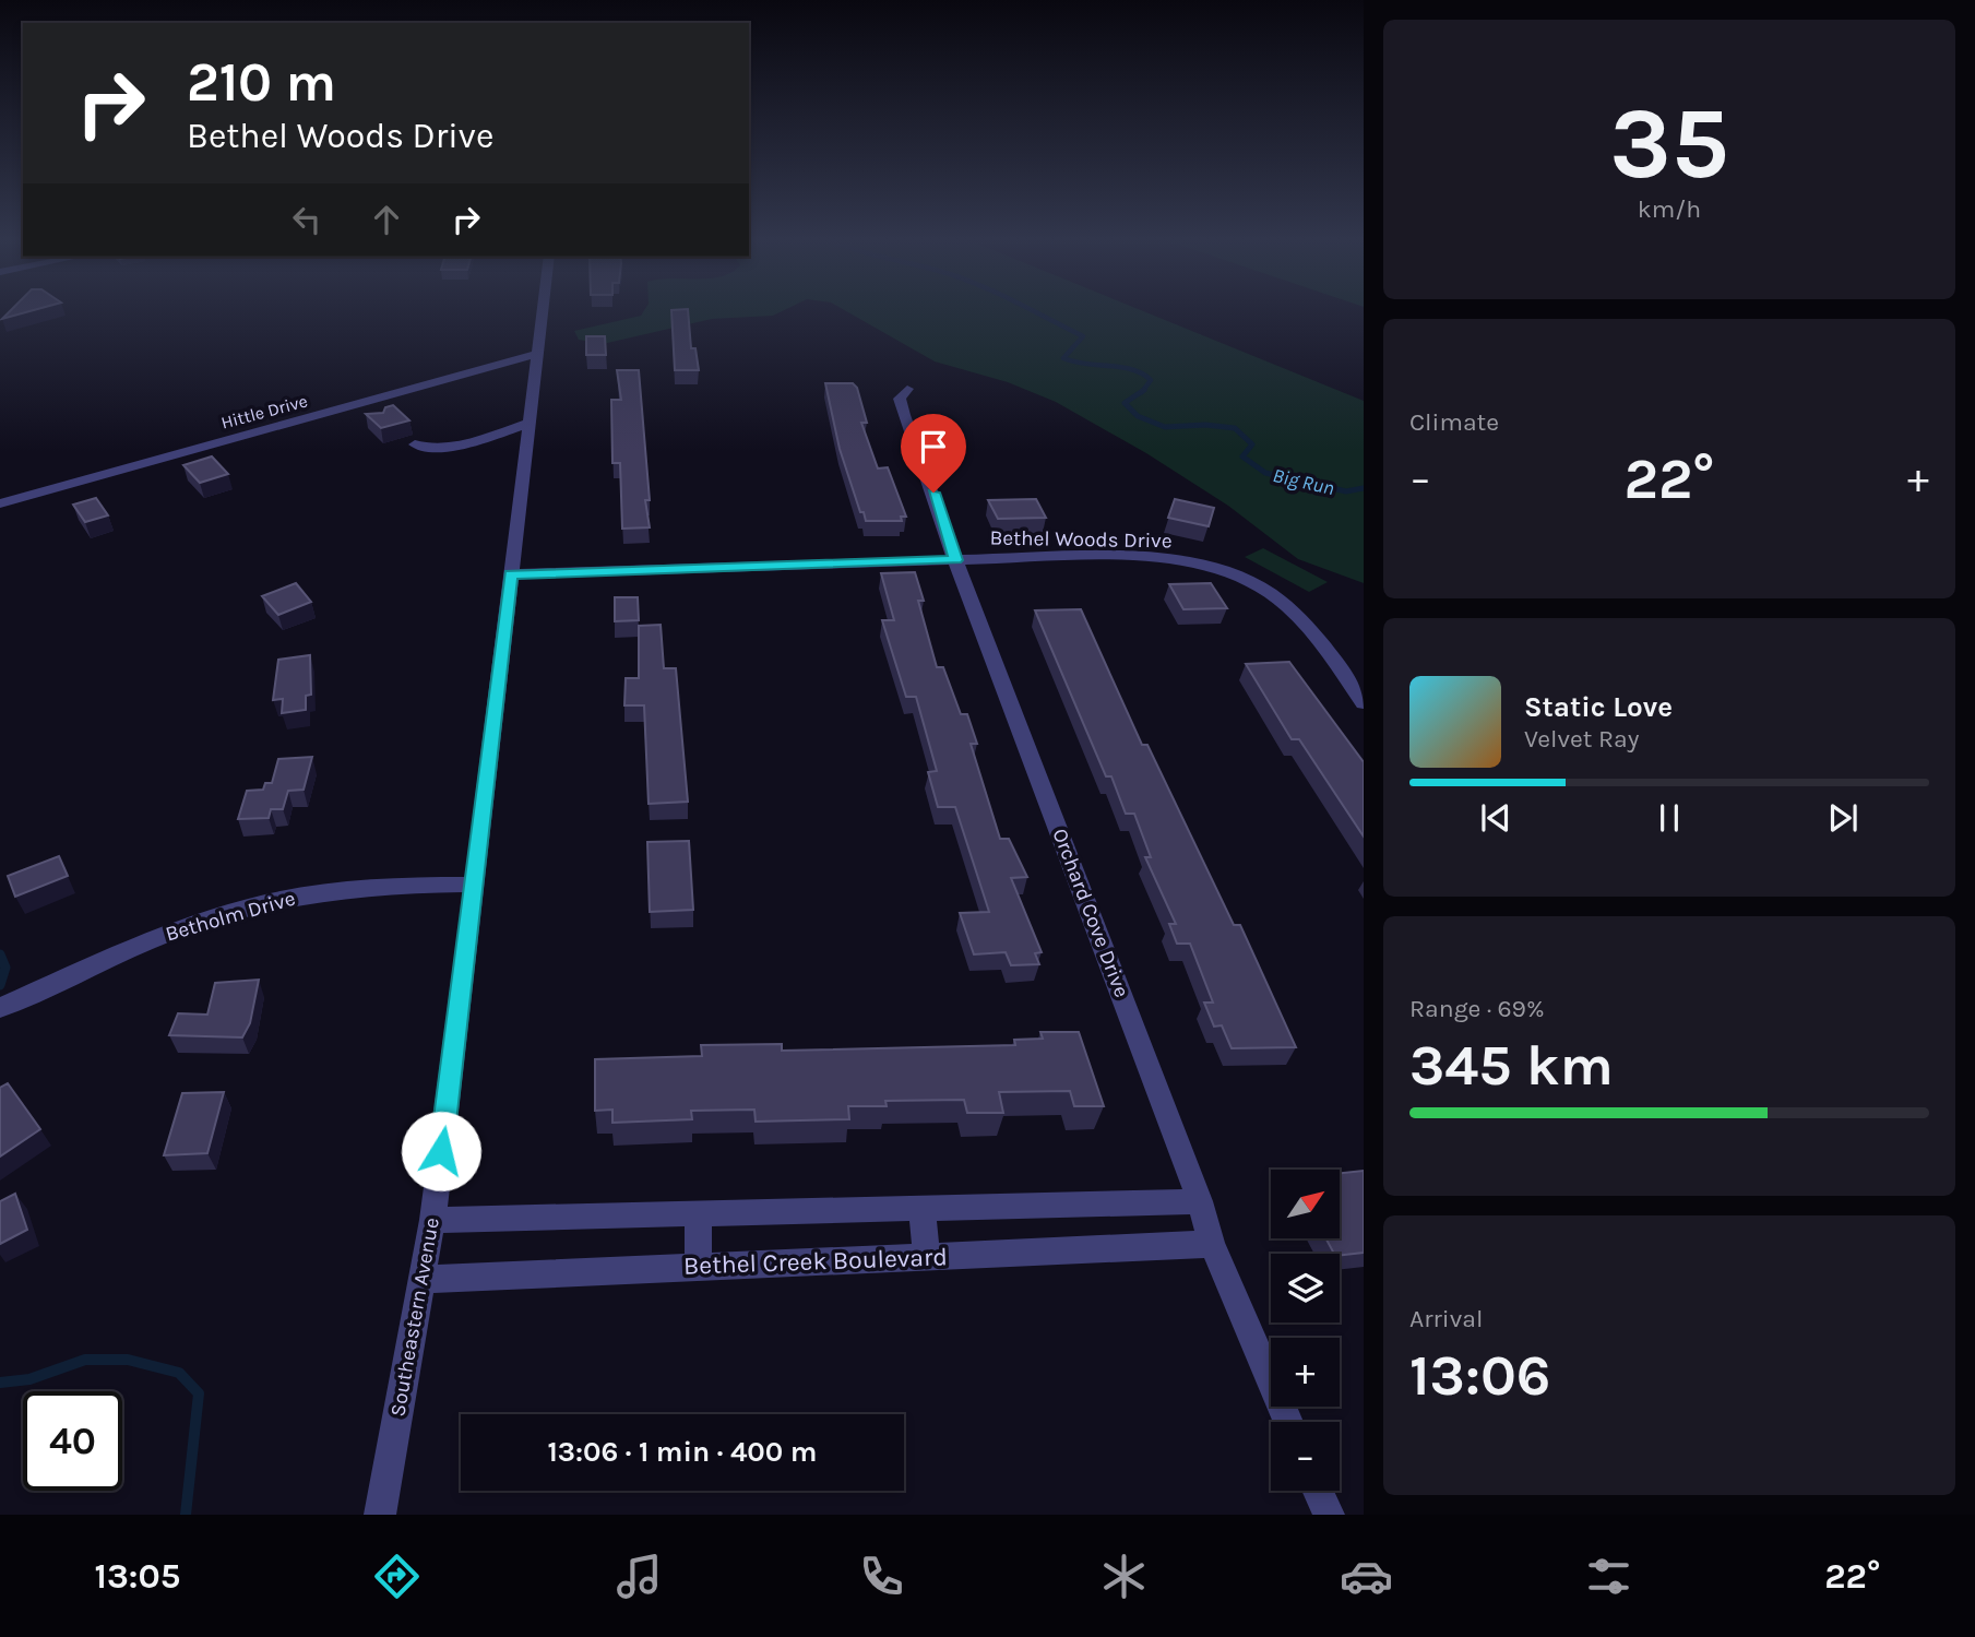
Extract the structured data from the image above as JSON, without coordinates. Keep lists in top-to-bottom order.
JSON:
{
  "streets": {
    "street": [
      "Hittle Drive",
      "Bethel Woods Drive",
      "Orchard Cove Drive",
      "Betholm Drive",
      "Bethel Creek Boulevard",
      "Southeastern Avenue"
    ]
  },
  "crossings": [
    ["Hittle Drive", "Southeastern Avenue"],
    ["Bethel Woods Drive", "Orchard Cove Drive"],
    ["Bethel Woods Drive", "Southeastern Avenue"],
    ["Orchard Cove Drive", "Bethel Creek Boulevard"],
    ["Betholm Drive", "Southeastern Avenue"],
    ["Bethel Creek Boulevard", "Southeastern Avenue"]
  ],
  "water": ["Big Run"],
  "north": "top right",
  "page": {
    "tile": [
      ["35", "km/h"],
      "Climate",
      ["Range · 69%", "345 km"],
      ["Arrival", "13:06"]
    ],
    "turn": ["210 m", "Bethel Woods Drive"],
    "heat": ["−", "22°", "+"],
    "song": ["Static Love", "Velvet Ray"],
    "map_buttons": ["+", "−"],
    "limit": "40",
    "trip": "13:06 · 1 min · 400 m",
    "tabs": ["13:05", "22°"]
  }
}
